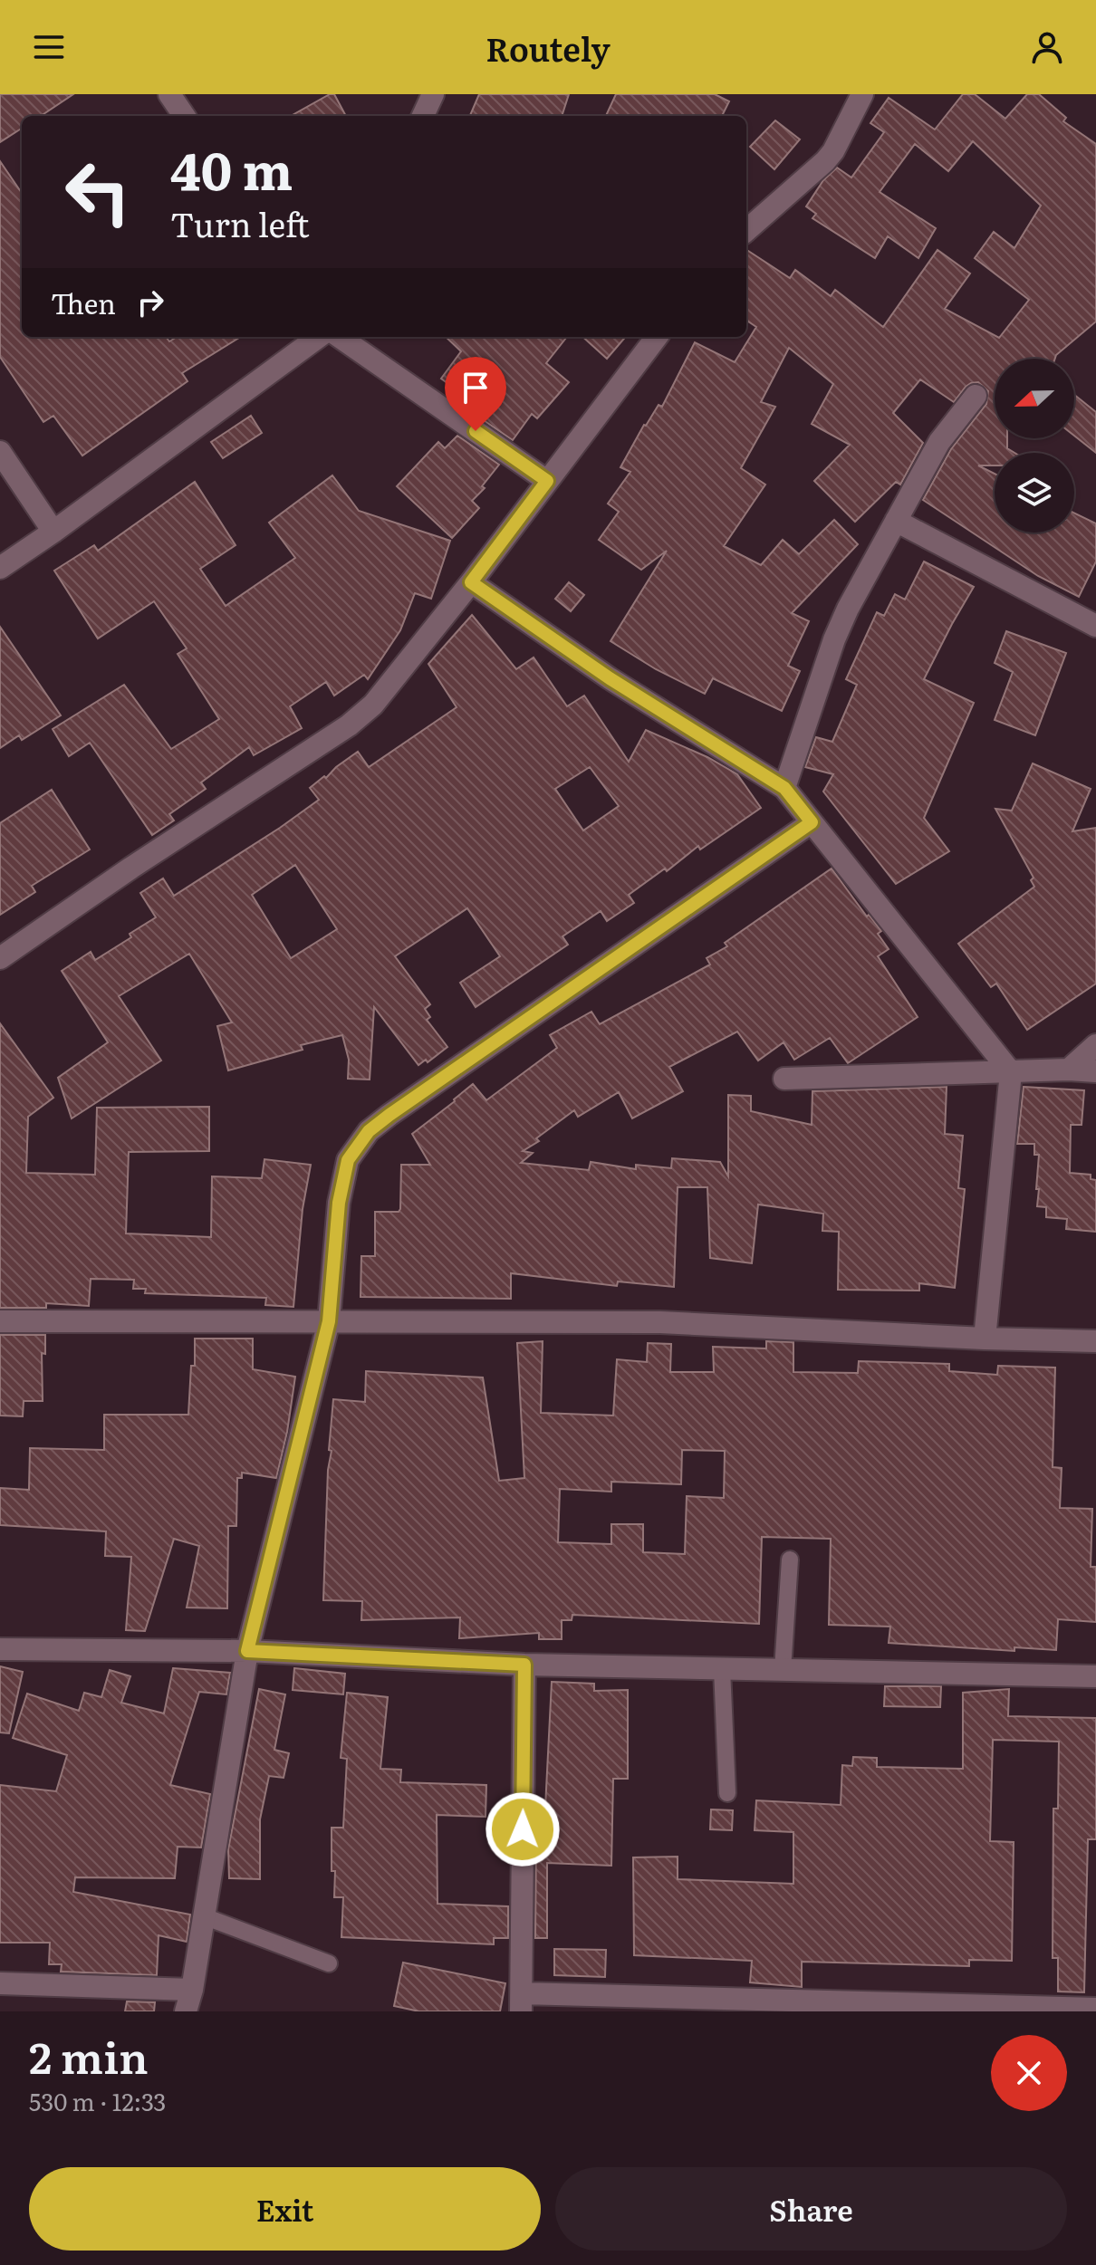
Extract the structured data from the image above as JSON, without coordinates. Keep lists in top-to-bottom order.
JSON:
{
  "north": "left",
  "page": {
    "header": "Routely",
    "turn": ["40 m", "Turn left"],
    "then": "Then",
    "heading": ["2 min", "530 m · 12:33"],
    "buttons": ["Exit", "Share"]
  }
}
